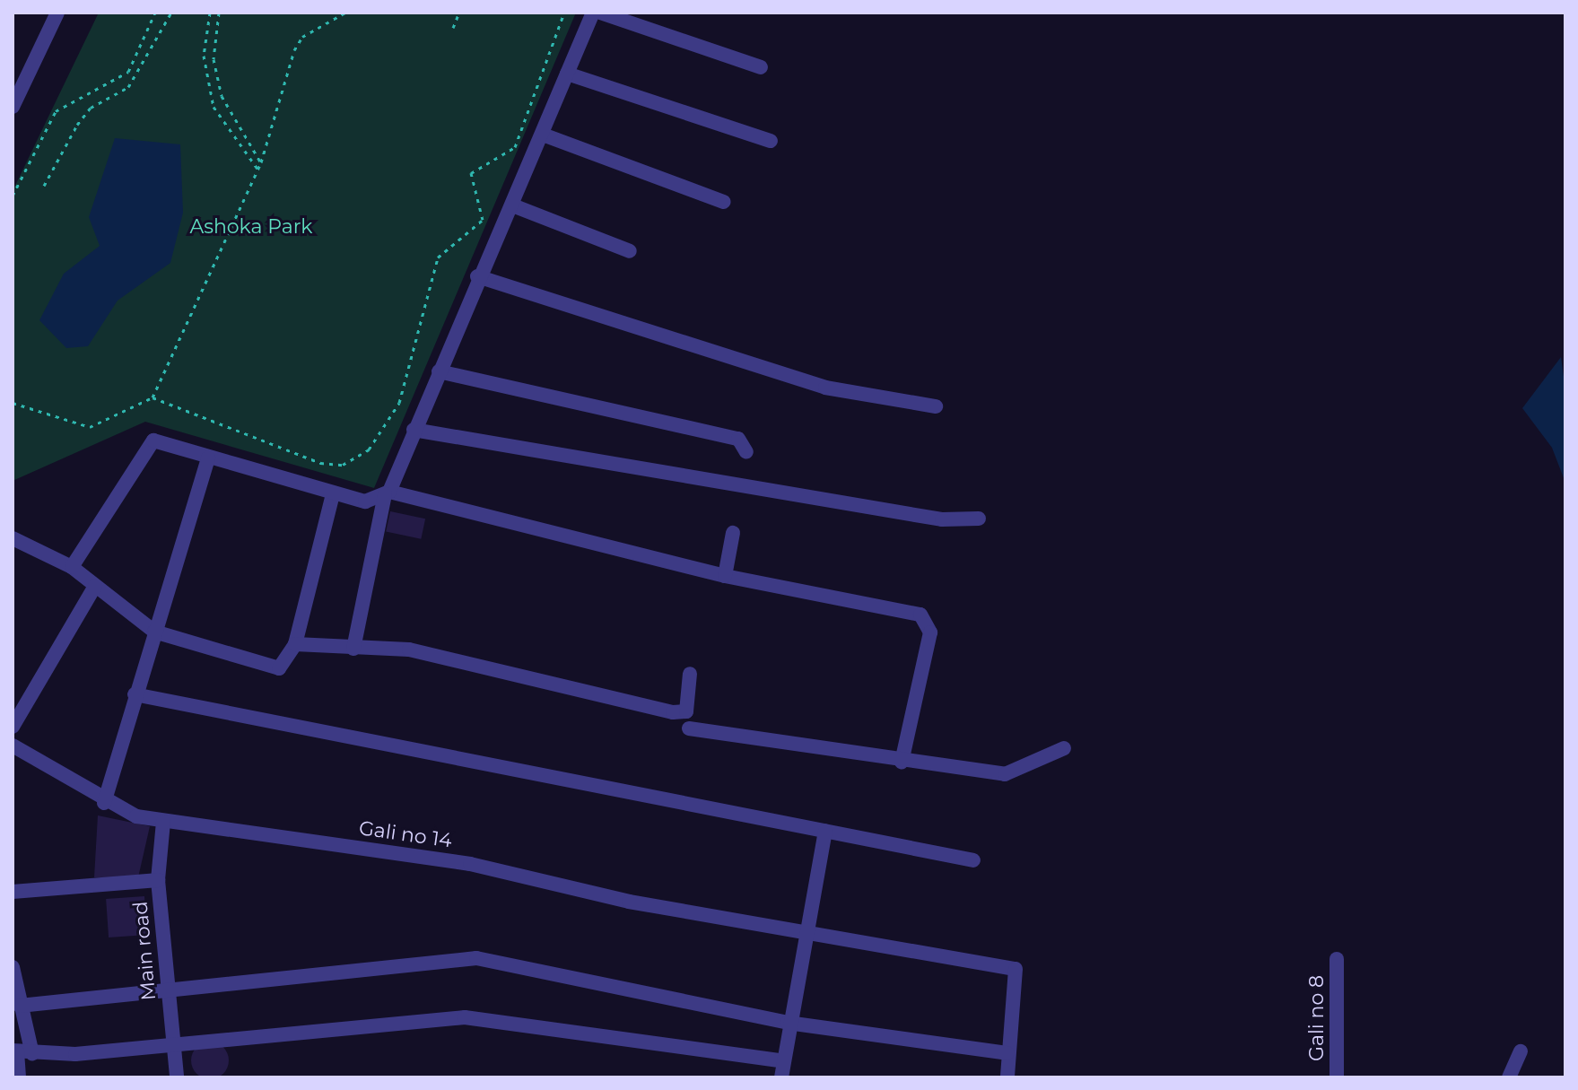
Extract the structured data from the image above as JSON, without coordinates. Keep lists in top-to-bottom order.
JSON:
{
  "streets": {
    "street": ["Gali no 14", "Main road", "Gali no 8"]
  },
  "crossings": [
    ["Gali no 14", "Main road"]
  ],
  "parks": ["Ashoka Park"]
}
